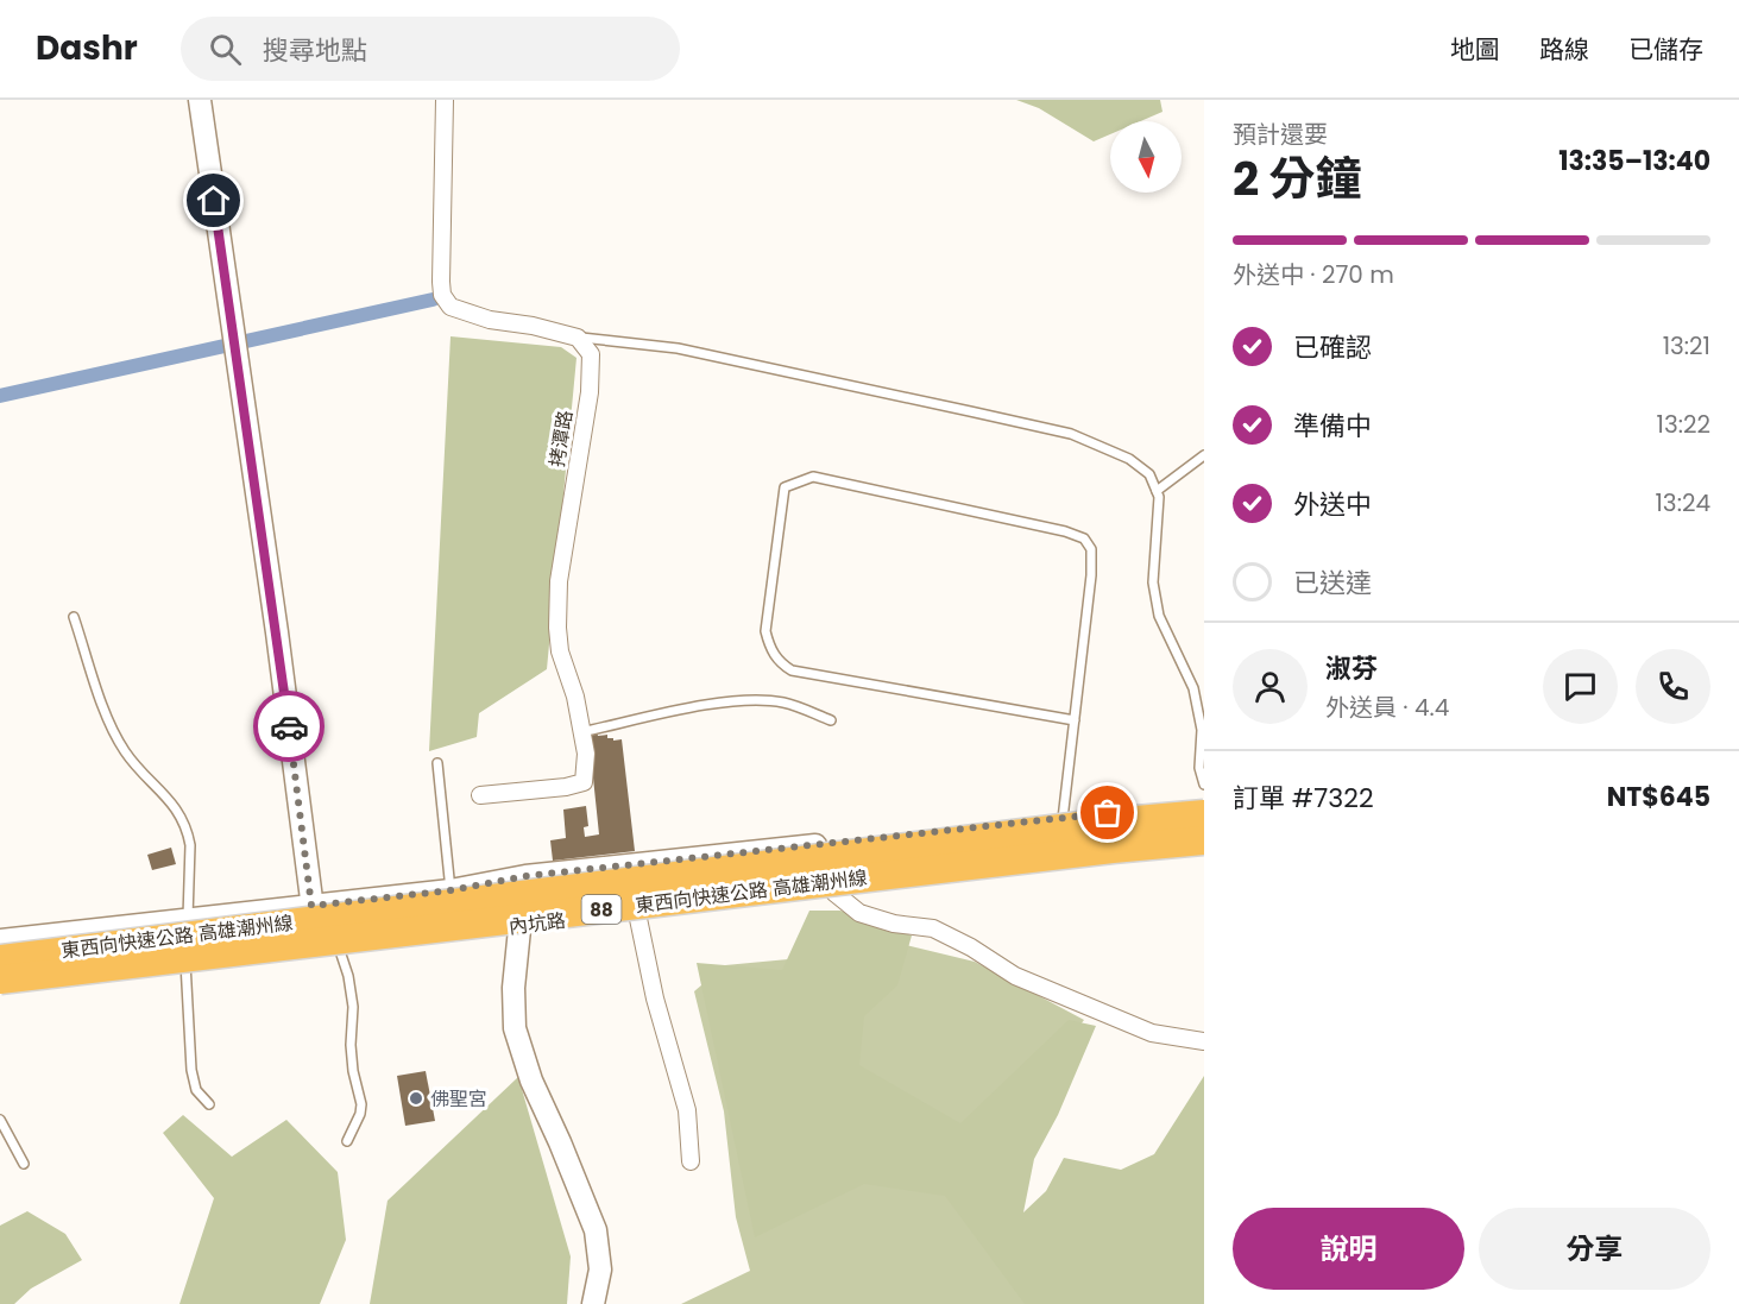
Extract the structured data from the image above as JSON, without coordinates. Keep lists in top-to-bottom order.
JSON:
{
  "streets": {
    "highway": ["東西向快速公路 高雄潮州線", "88"],
    "main road": ["內坑路"],
    "street": ["拷潭路"]
  },
  "places": ["佛聖宮"],
  "north": "bottom",
  "page": {
    "header": "Dashr",
    "search": "搜尋地點",
    "nav": ["地圖", "路線", "已儲存"],
    "heading": ["2 分鐘", "預計還要", "13:35–13:40"],
    "panel": [
      "淑芬",
      "外送員 · 4.4",
      "訂單 #7322",
      "NT$645"
    ],
    "bar": "外送中 · 270 m",
    "list": [
      ["已確認", "13:21"],
      ["準備中", "13:22"],
      ["外送中", "13:24"],
      "已送達"
    ],
    "buttons": ["說明", "分享"]
  }
}
